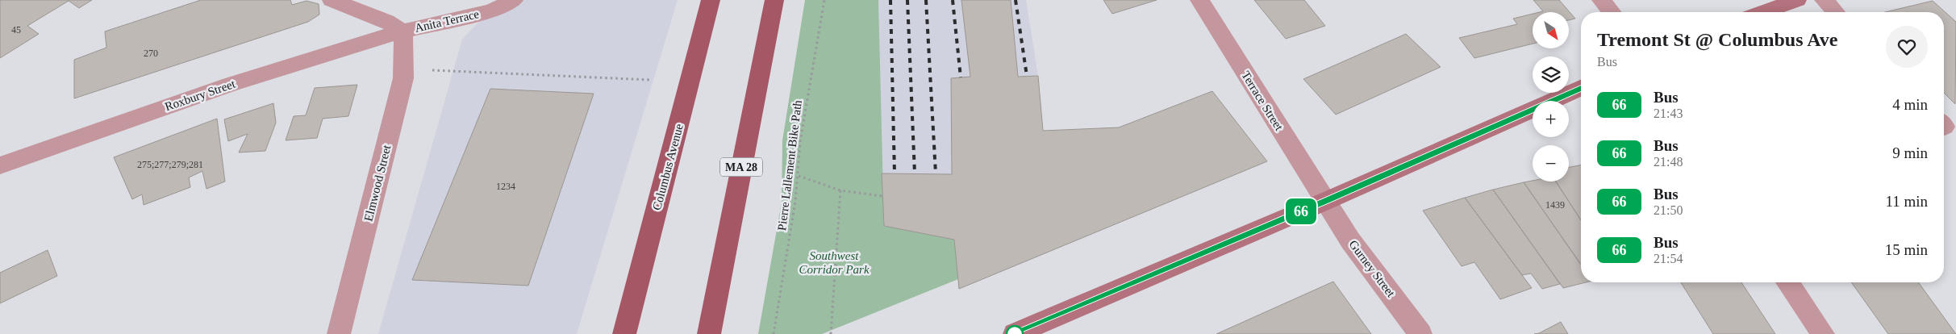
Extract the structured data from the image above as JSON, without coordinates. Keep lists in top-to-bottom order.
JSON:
{
  "streets": {
    "main road": ["Columbus Avenue", "MA 28"],
    "street": [
      "Anita Terrace",
      "Roxbury Street",
      "Terrace Street",
      "Elmwood Street",
      "Gurney Street"
    ],
    "path": ["Pierre Lallement Bike Path"]
  },
  "crossings": [
    ["Anita Terrace", "Roxbury Street"],
    ["Anita Terrace", "Elmwood Street"],
    ["Roxbury Street", "Elmwood Street"],
    ["Terrace Street", "Gurney Street"]
  ],
  "parks": ["Southwest Corridor Park"],
  "lines": ["bus line 66"],
  "house_numbers": [
    "45",
    "270",
    "275;277;279;281",
    "1234",
    "1439"
  ],
  "north": "bottom right",
  "page": {
    "on_map": "66",
    "map_buttons": ["+", "−"],
    "heading": ["Tremont St @ Columbus Ave", "Bus"],
    "list": [
      {
        "mark": "66",
        "name": "Bus",
        "note": "21:43",
        "value": "4 min"
      },
      {
        "mark": "66",
        "name": "Bus",
        "note": "21:48",
        "value": "9 min"
      },
      {
        "mark": "66",
        "name": "Bus",
        "note": "21:50",
        "value": "11 min"
      },
      {
        "mark": "66",
        "name": "Bus",
        "note": "21:54",
        "value": "15 min"
      }
    ]
  }
}
